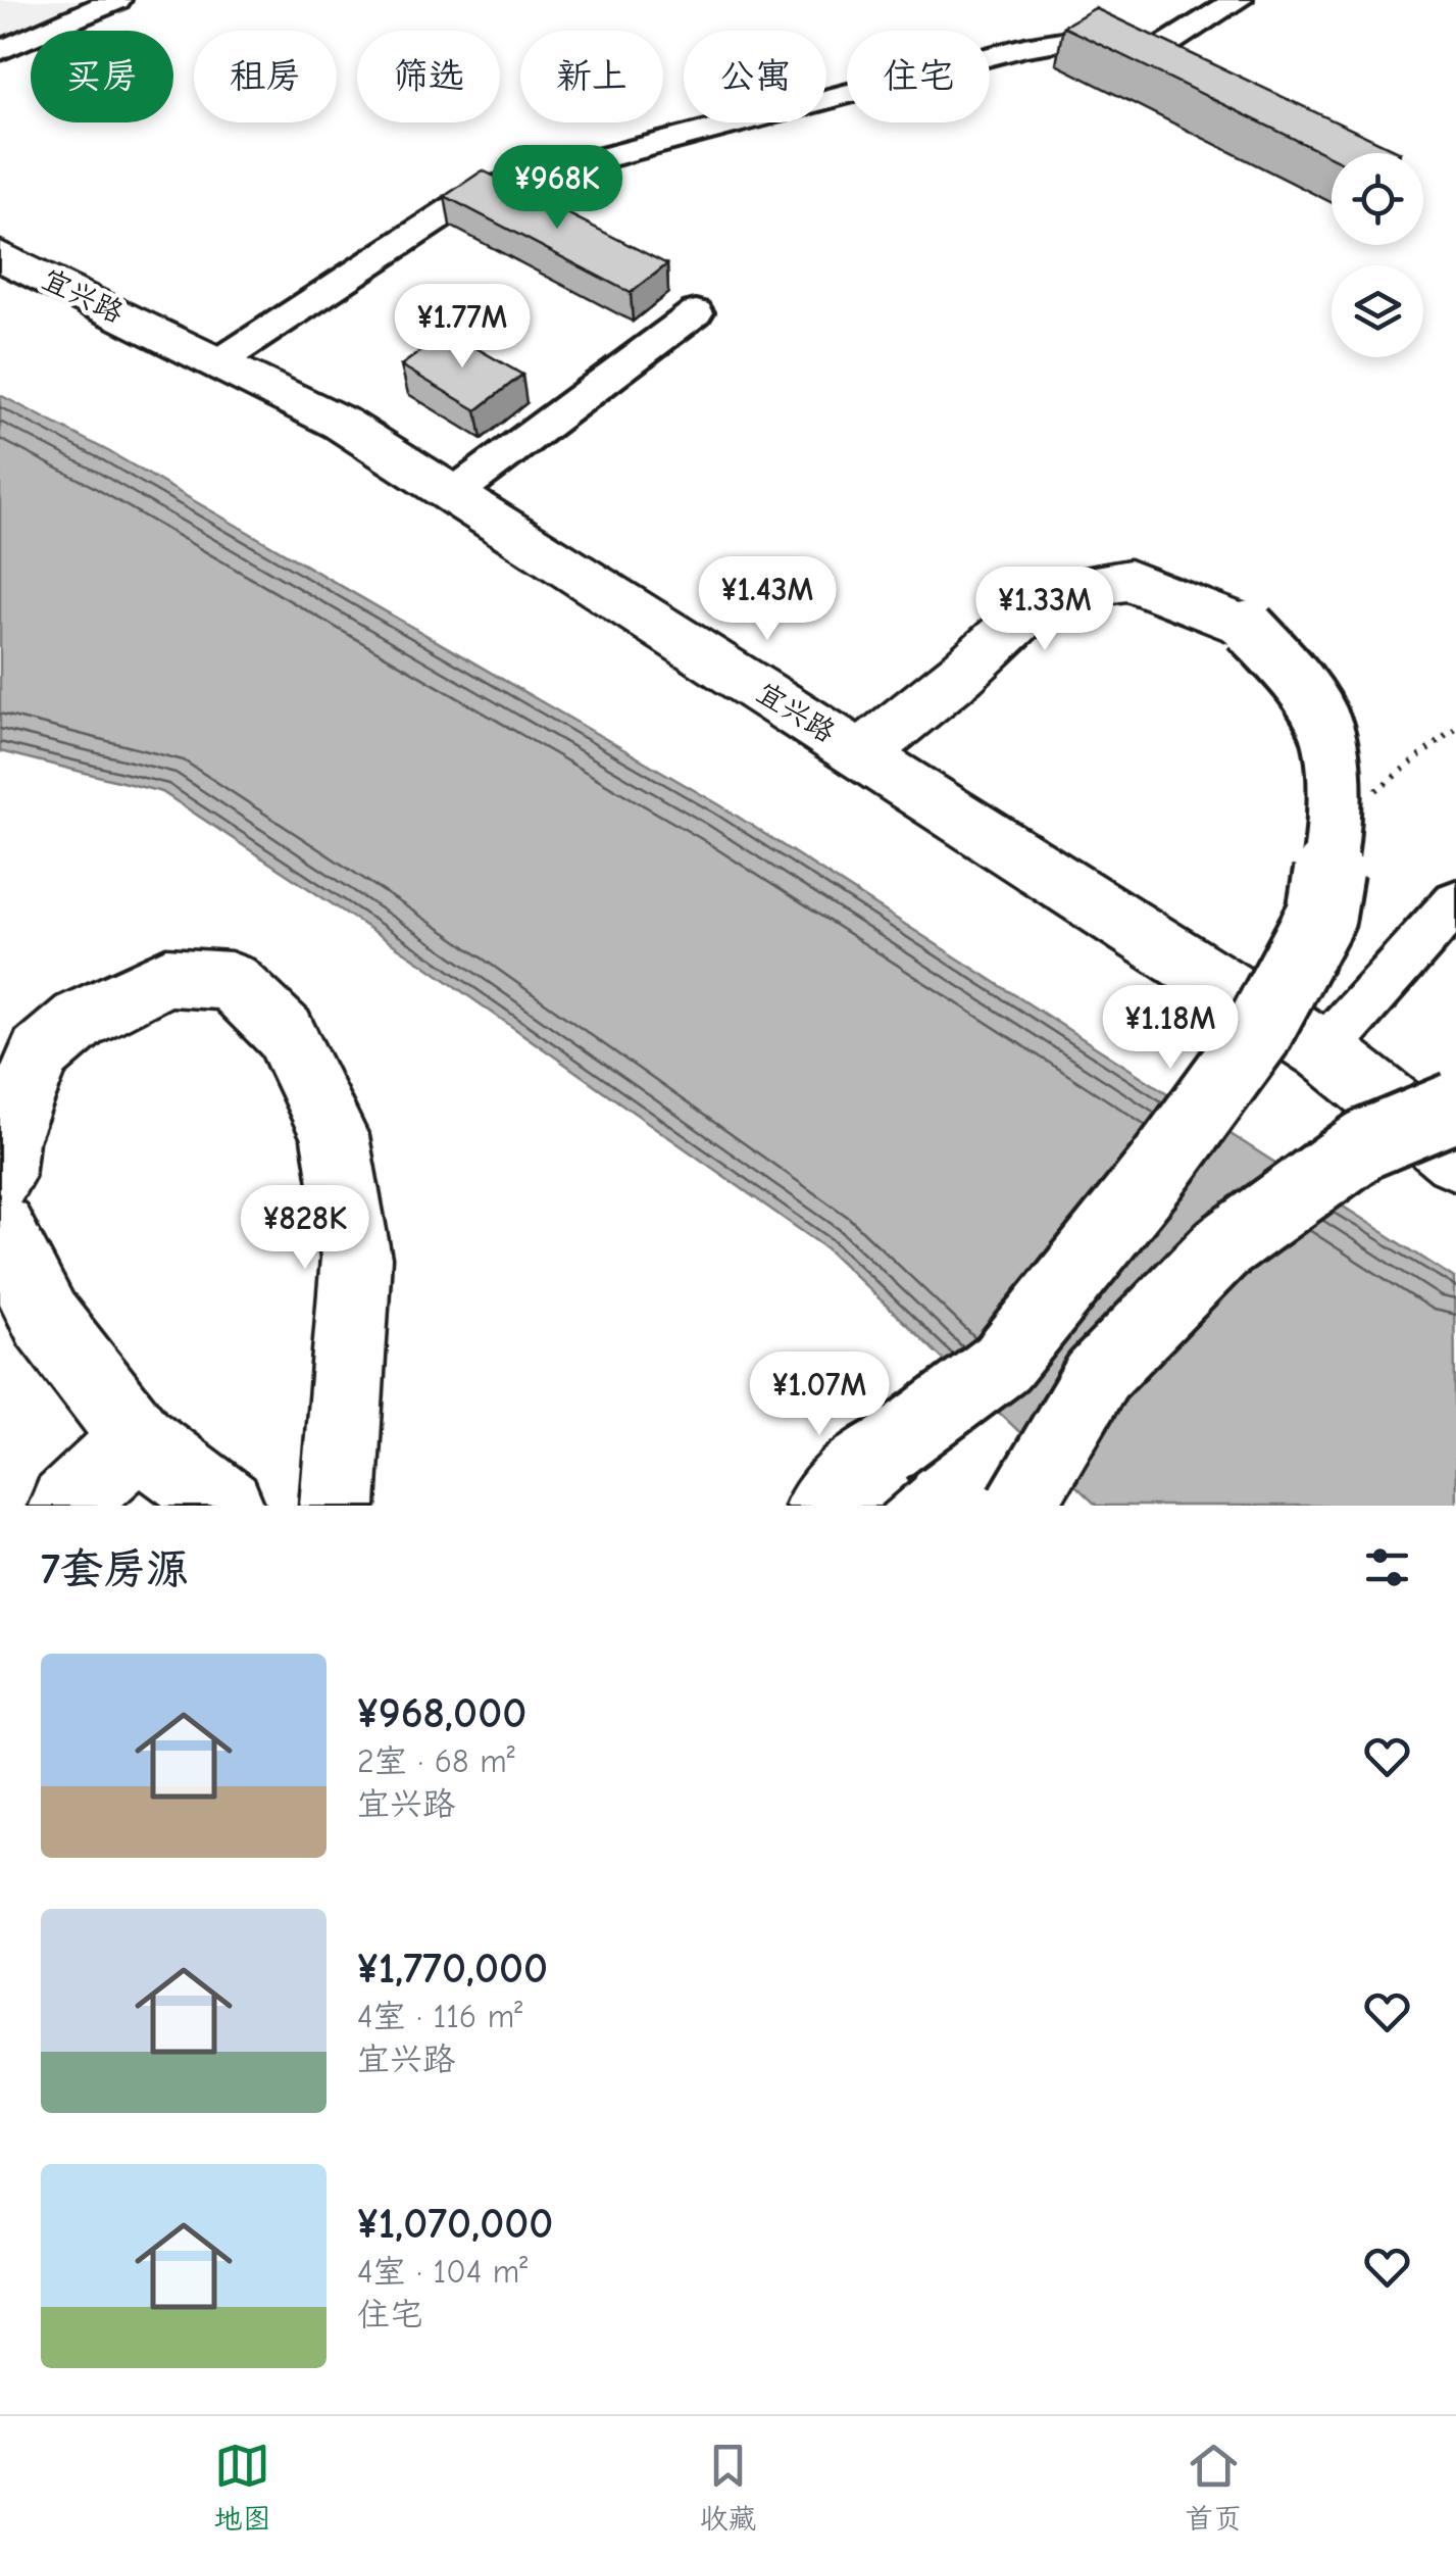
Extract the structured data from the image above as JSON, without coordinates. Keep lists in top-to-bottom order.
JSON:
{
  "streets": {
    "street": ["宜兴路"]
  },
  "page": {
    "chip": [
      "买房",
      "租房",
      "筛选",
      "新上",
      "公寓",
      "住宅"
    ],
    "price": [
      "¥968K",
      "¥1.77M",
      "¥1.43M",
      "¥1.33M",
      "¥1.18M",
      "¥828K",
      "¥1.07M"
    ],
    "heading": "7套房源",
    "list": [
      {
        "name": "¥968,000",
        "note": "2室 · 68 m² · 宜兴路"
      },
      {
        "name": "¥1,770,000",
        "note": "4室 · 116 m² · 宜兴路"
      },
      {
        "name": "¥1,070,000",
        "note": "4室 · 104 m² · 住宅"
      }
    ],
    "tabs": ["地图", "收藏", "首页"]
  }
}
